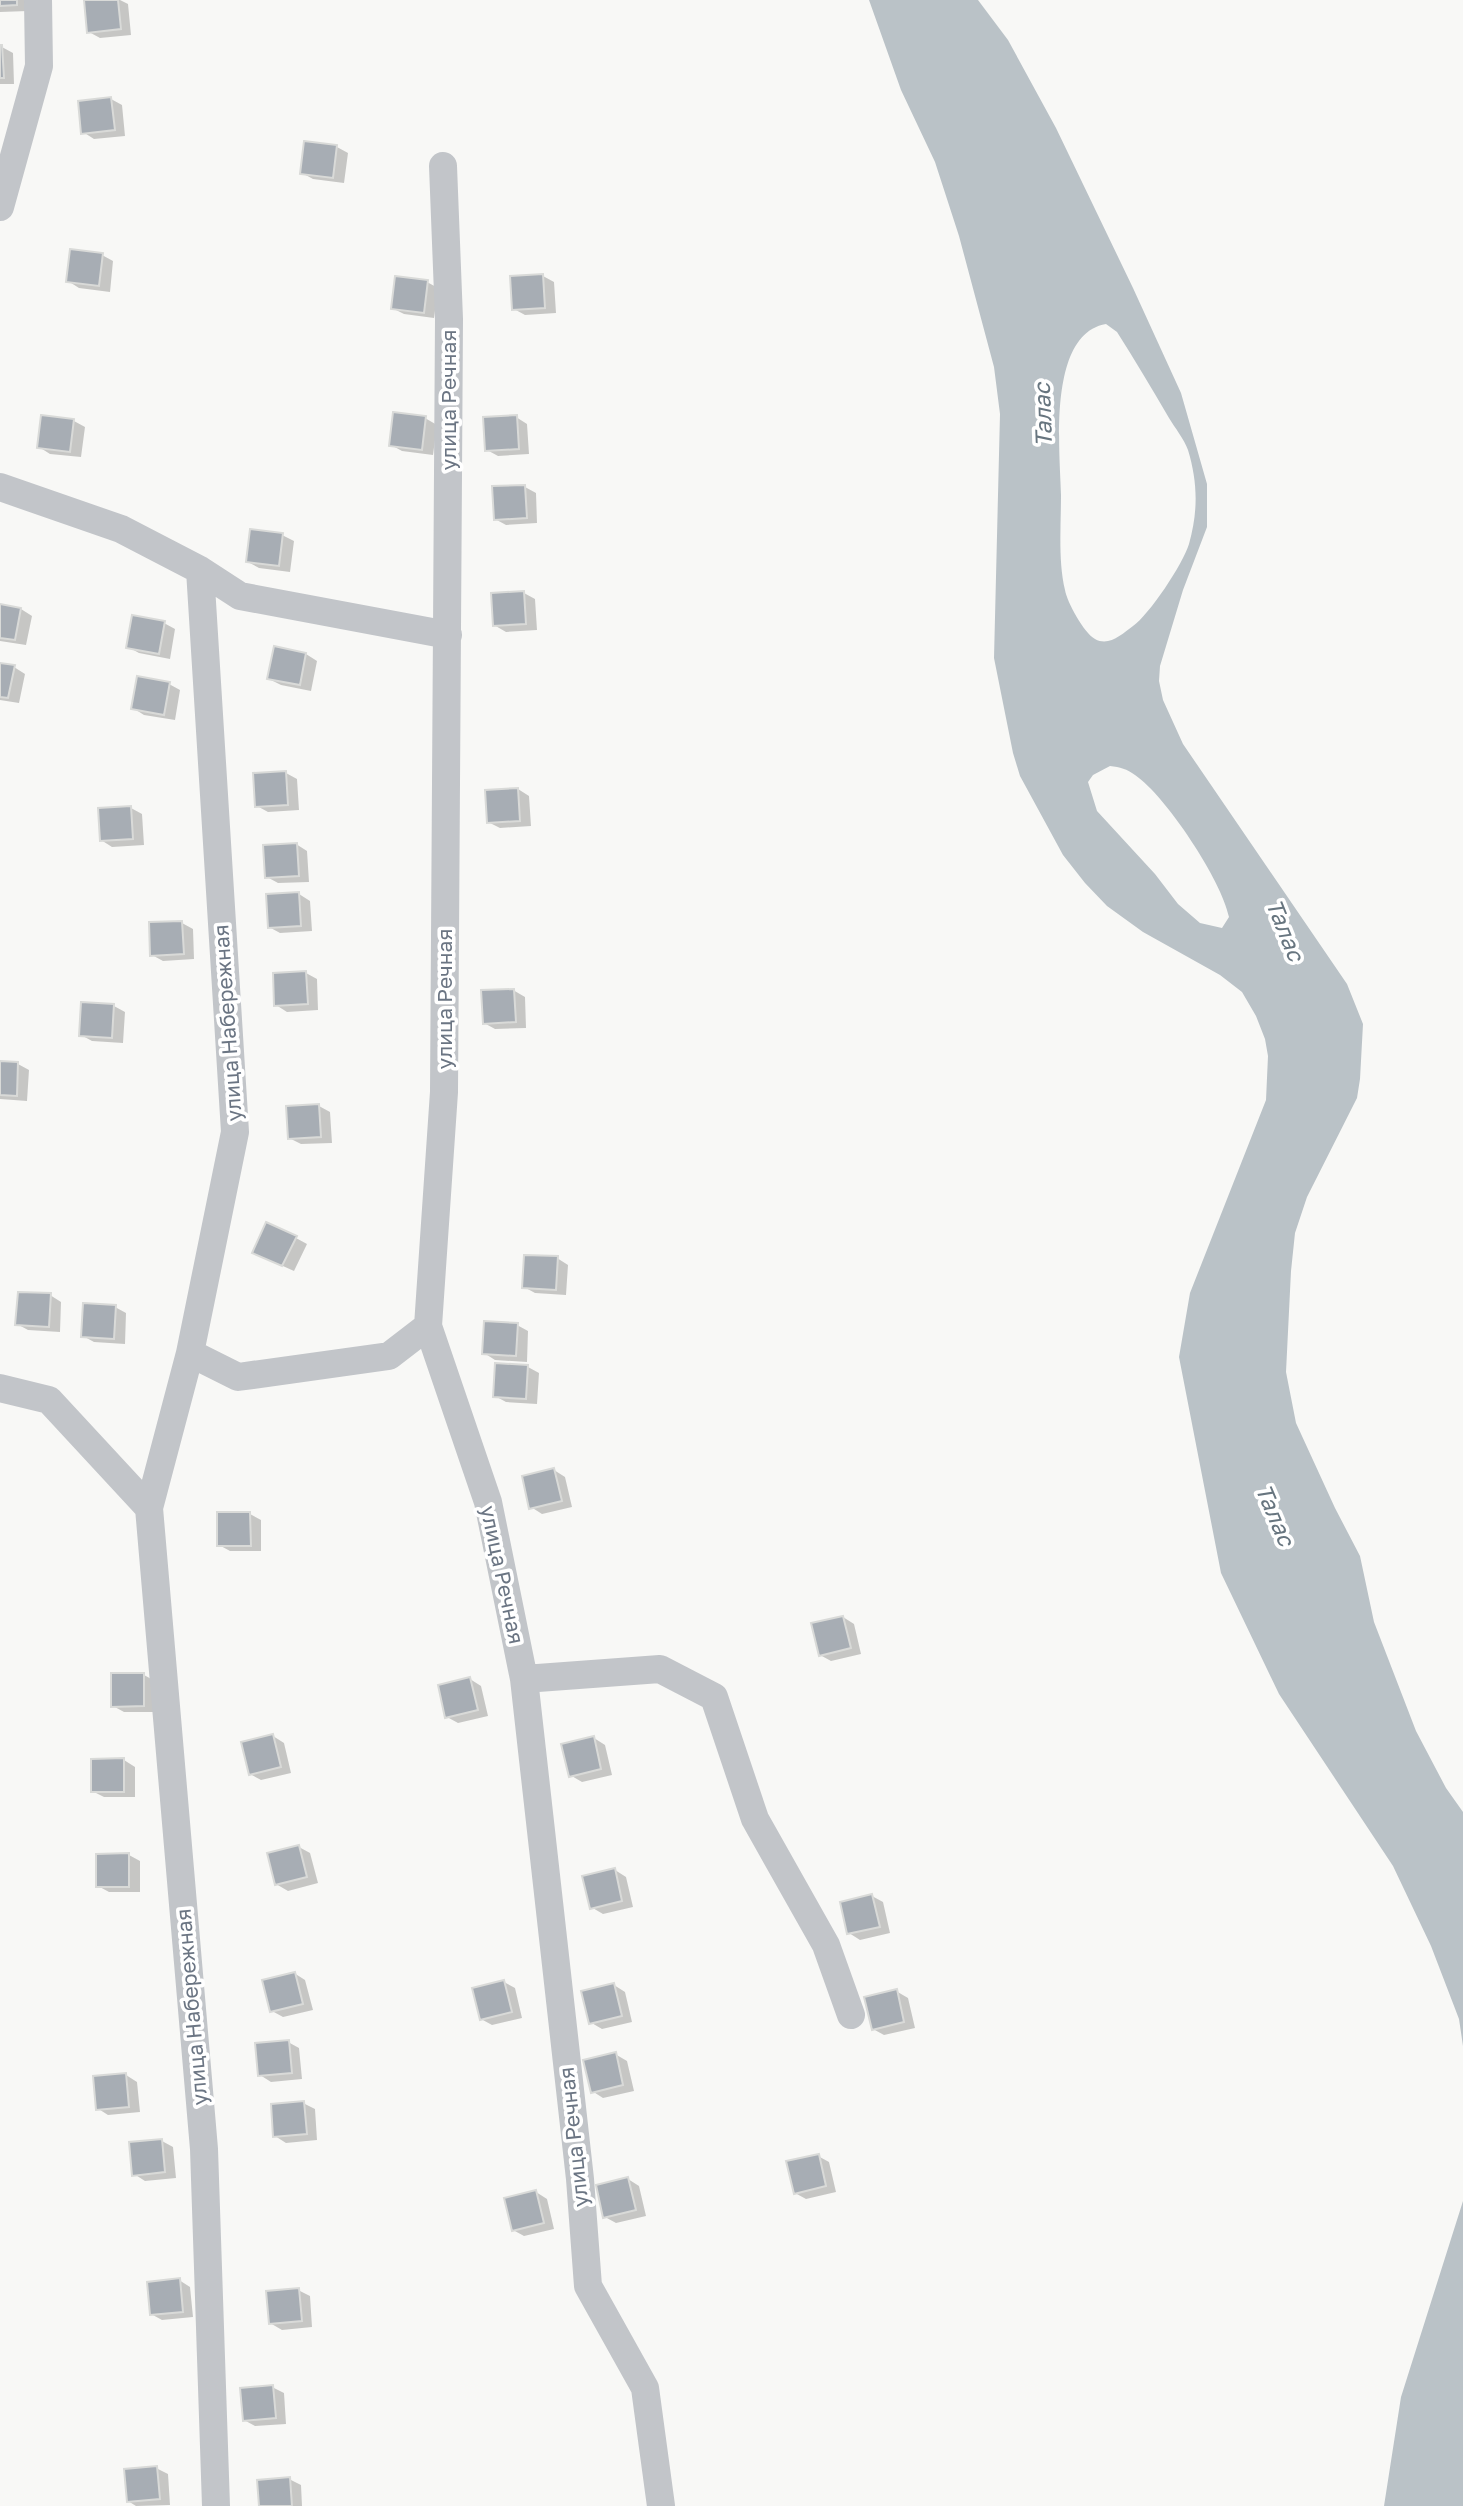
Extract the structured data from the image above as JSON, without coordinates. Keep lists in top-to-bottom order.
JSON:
{
  "streets": {
    "street": ["улица Речная", "улица Набережная"]
  },
  "water": ["Талас"]
}
